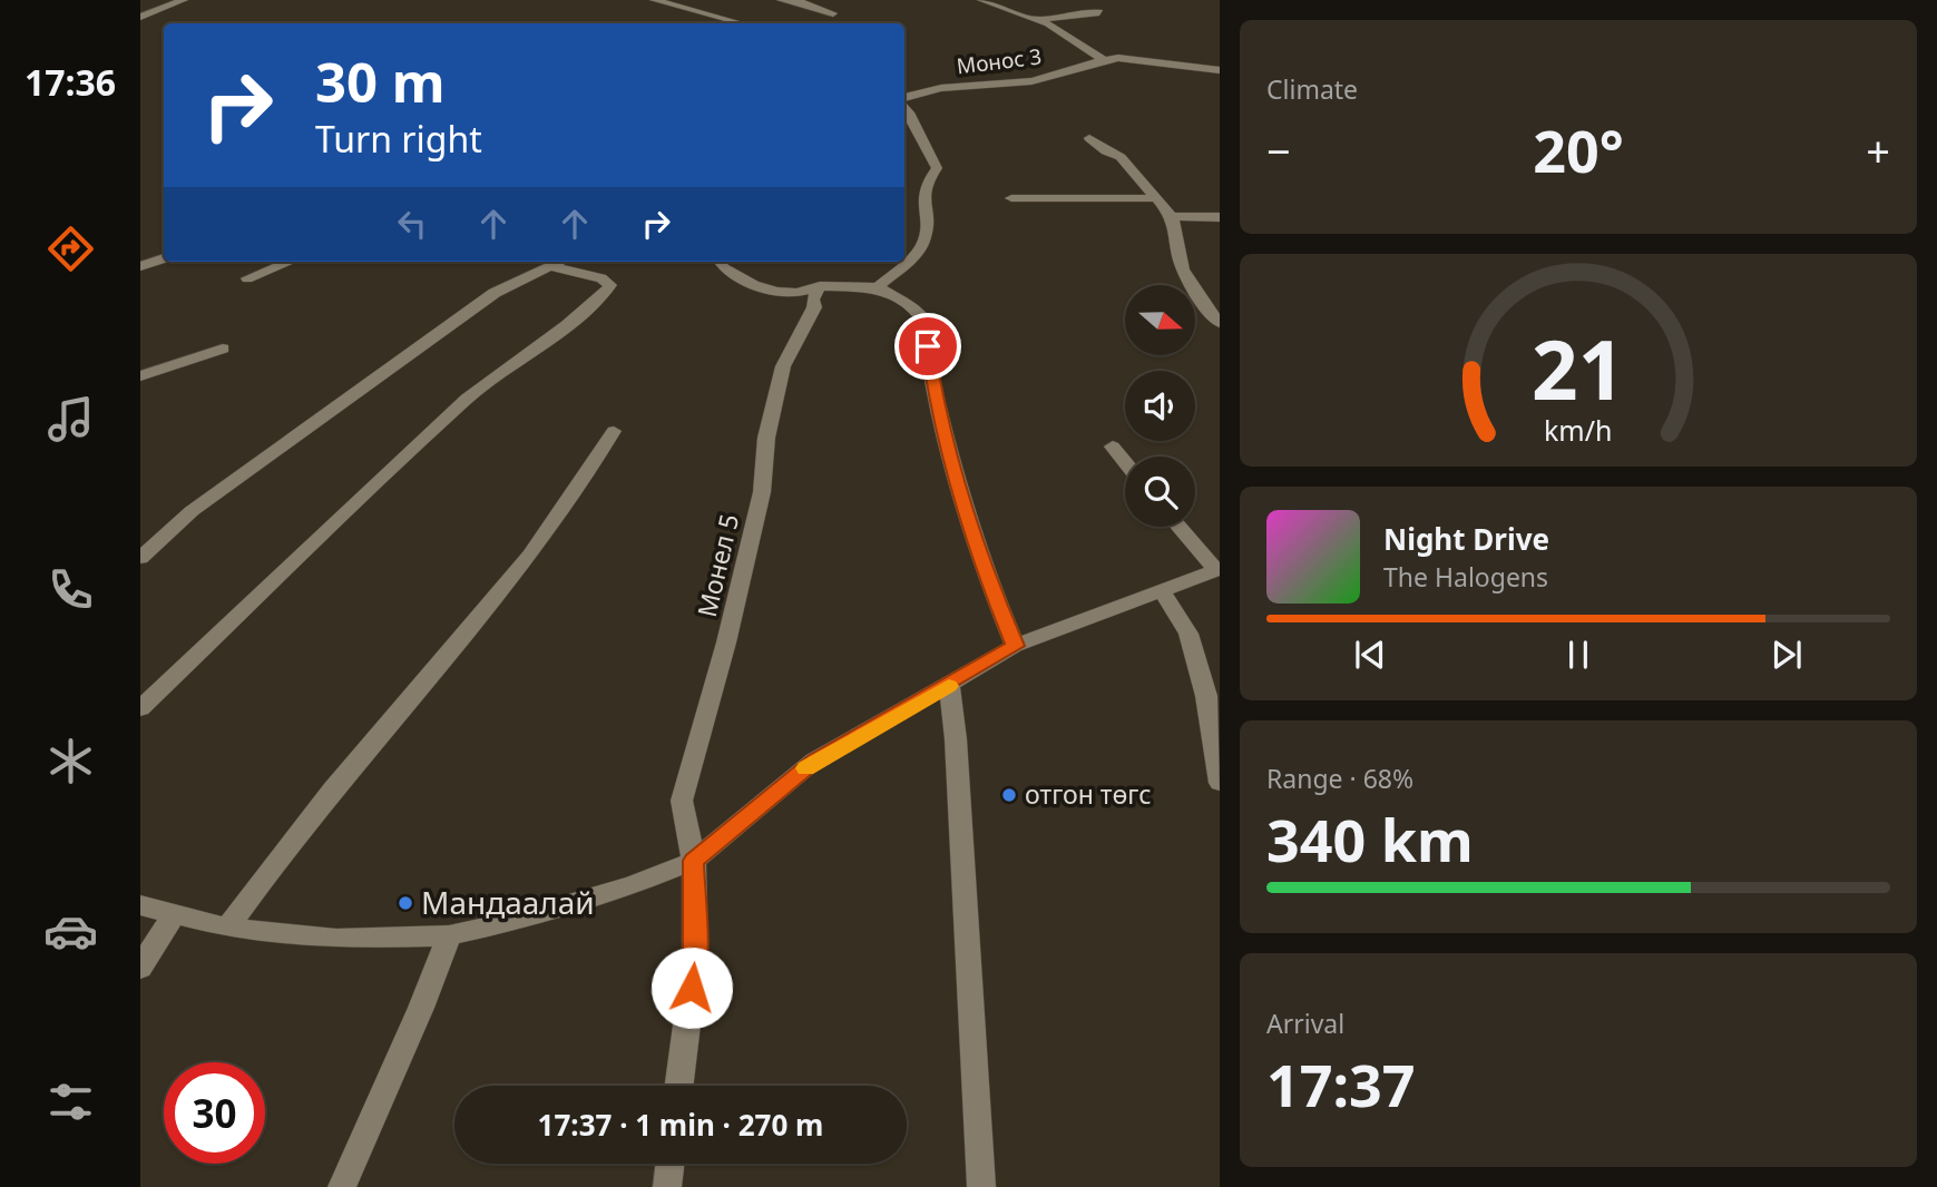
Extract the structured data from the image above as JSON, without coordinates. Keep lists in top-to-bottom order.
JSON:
{
  "streets": {
    "street": ["Монос 3", "Монел 5"]
  },
  "places": ["отгон төгс", "Мандаалай"],
  "north": "right",
  "page": {
    "tabs": "17:36",
    "tile": [
      "Climate",
      ["Range · 68%", "340 km"],
      ["Arrival", "17:37"]
    ],
    "turn": ["30 m", "Turn right"],
    "heat": ["−", "20°", "+"],
    "song": ["Night Drive", "The Halogens"],
    "limit": "30",
    "trip": "17:37 · 1 min · 270 m",
    "gauge": ["21", "km/h"]
  }
}
